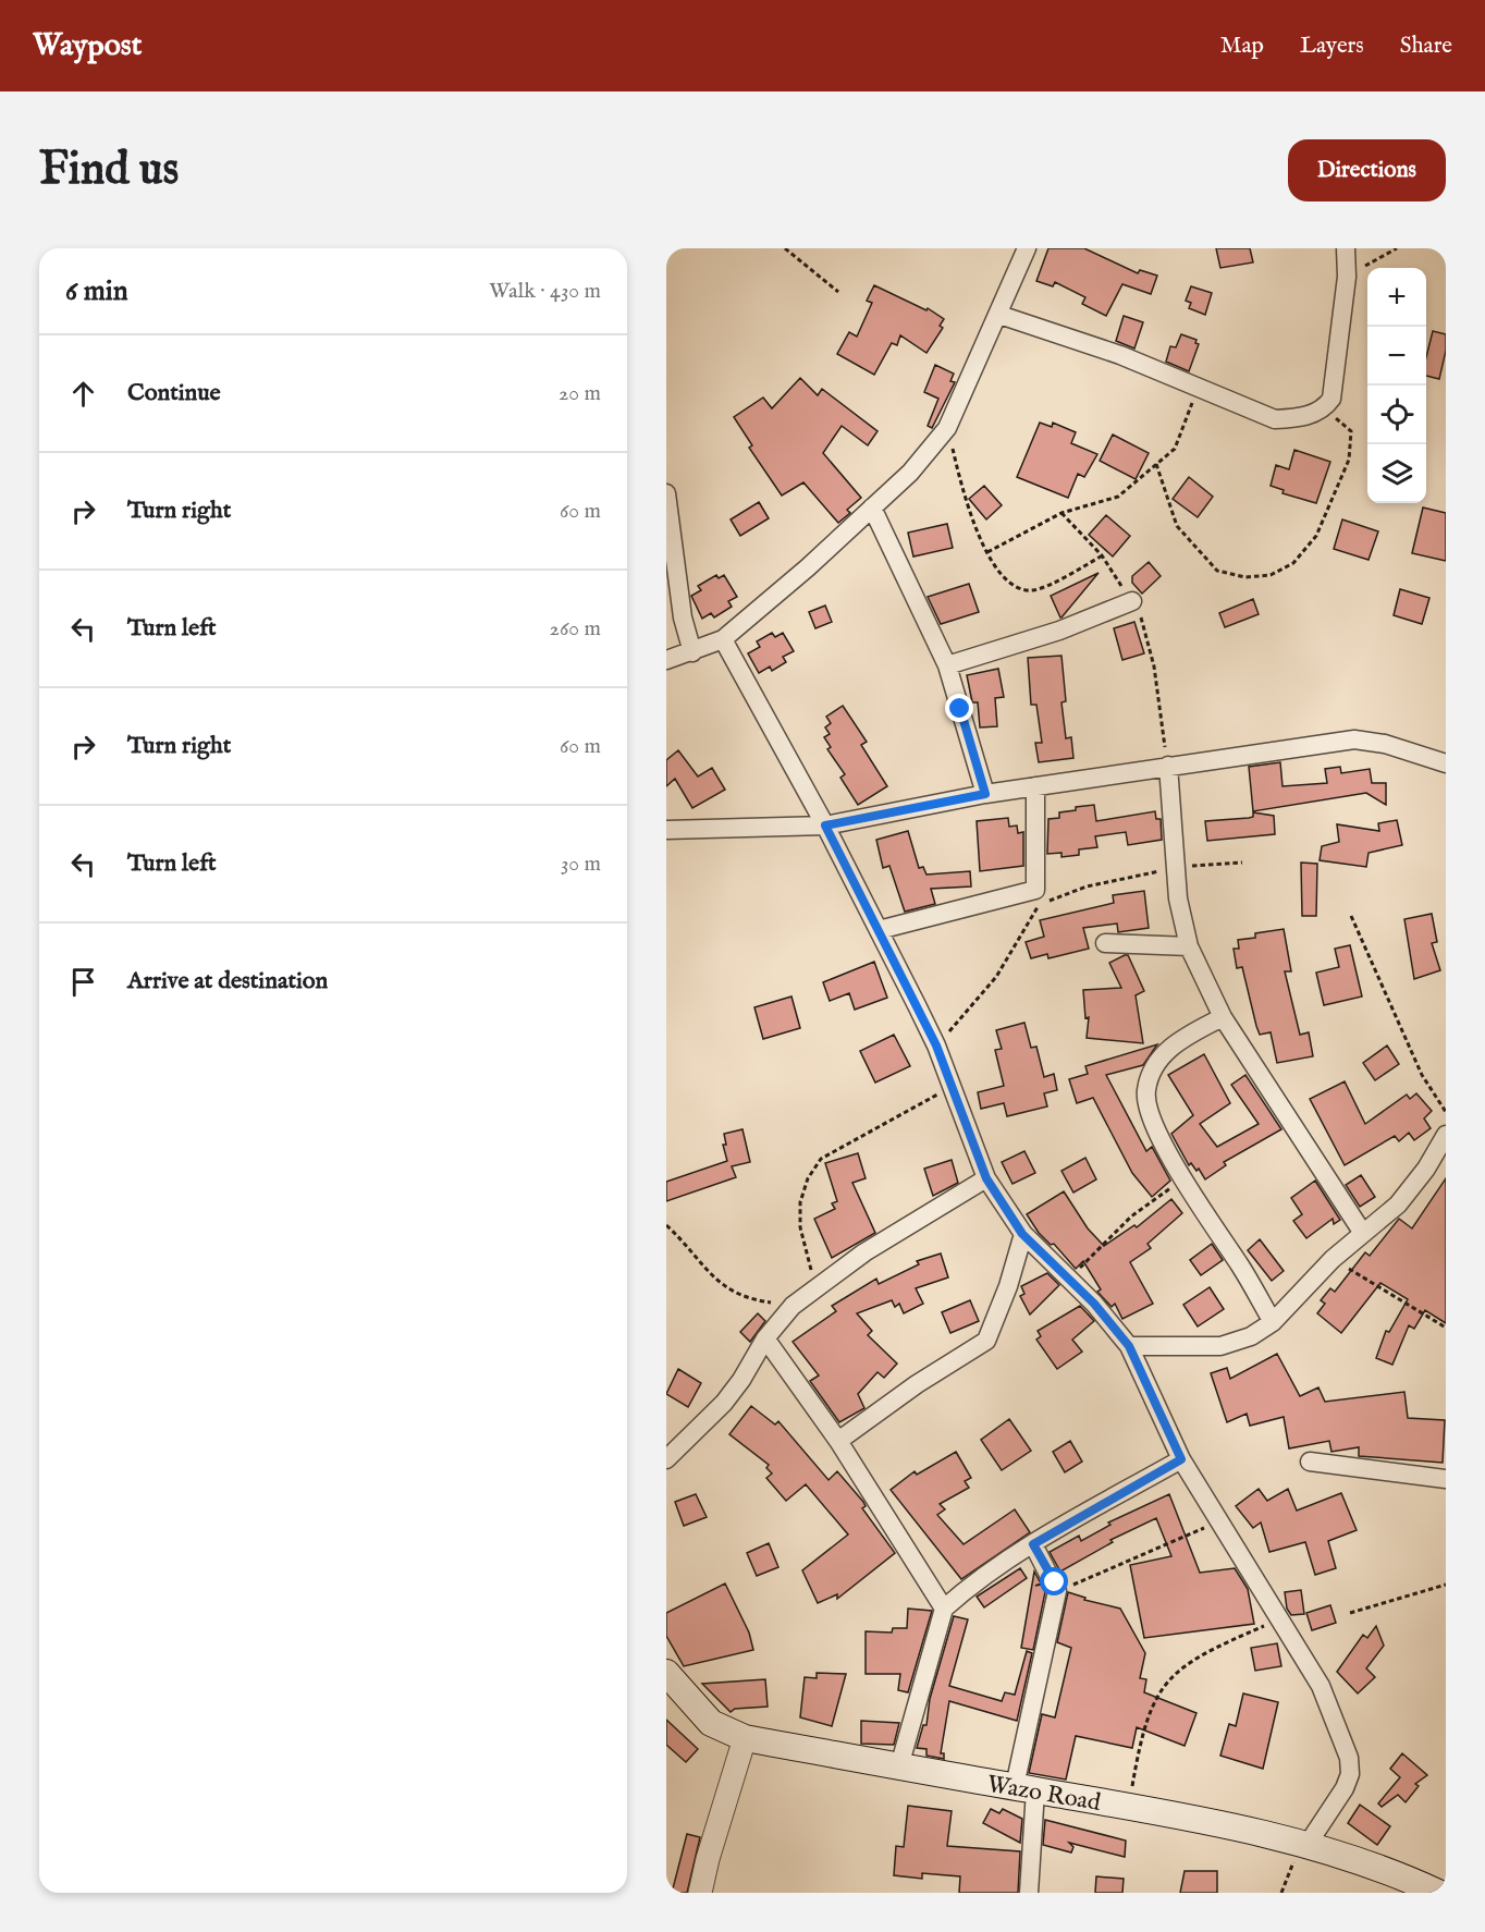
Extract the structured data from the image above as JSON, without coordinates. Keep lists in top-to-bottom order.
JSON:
{
  "streets": {
    "main road": ["Wazo Road"]
  },
  "page": {
    "header": "Waypost",
    "nav": ["Map", "Layers", "Share"],
    "buttons": "Directions",
    "title": "Find us",
    "heading": ["6 min", "Walk · 430 m"],
    "map_buttons": ["+", "−"],
    "list": [
      ["Continue", "20 m"],
      ["Turn right", "60 m"],
      ["Turn left", "260 m"],
      ["Turn right", "60 m"],
      ["Turn left", "30 m"],
      "Arrive at destination"
    ]
  }
}
